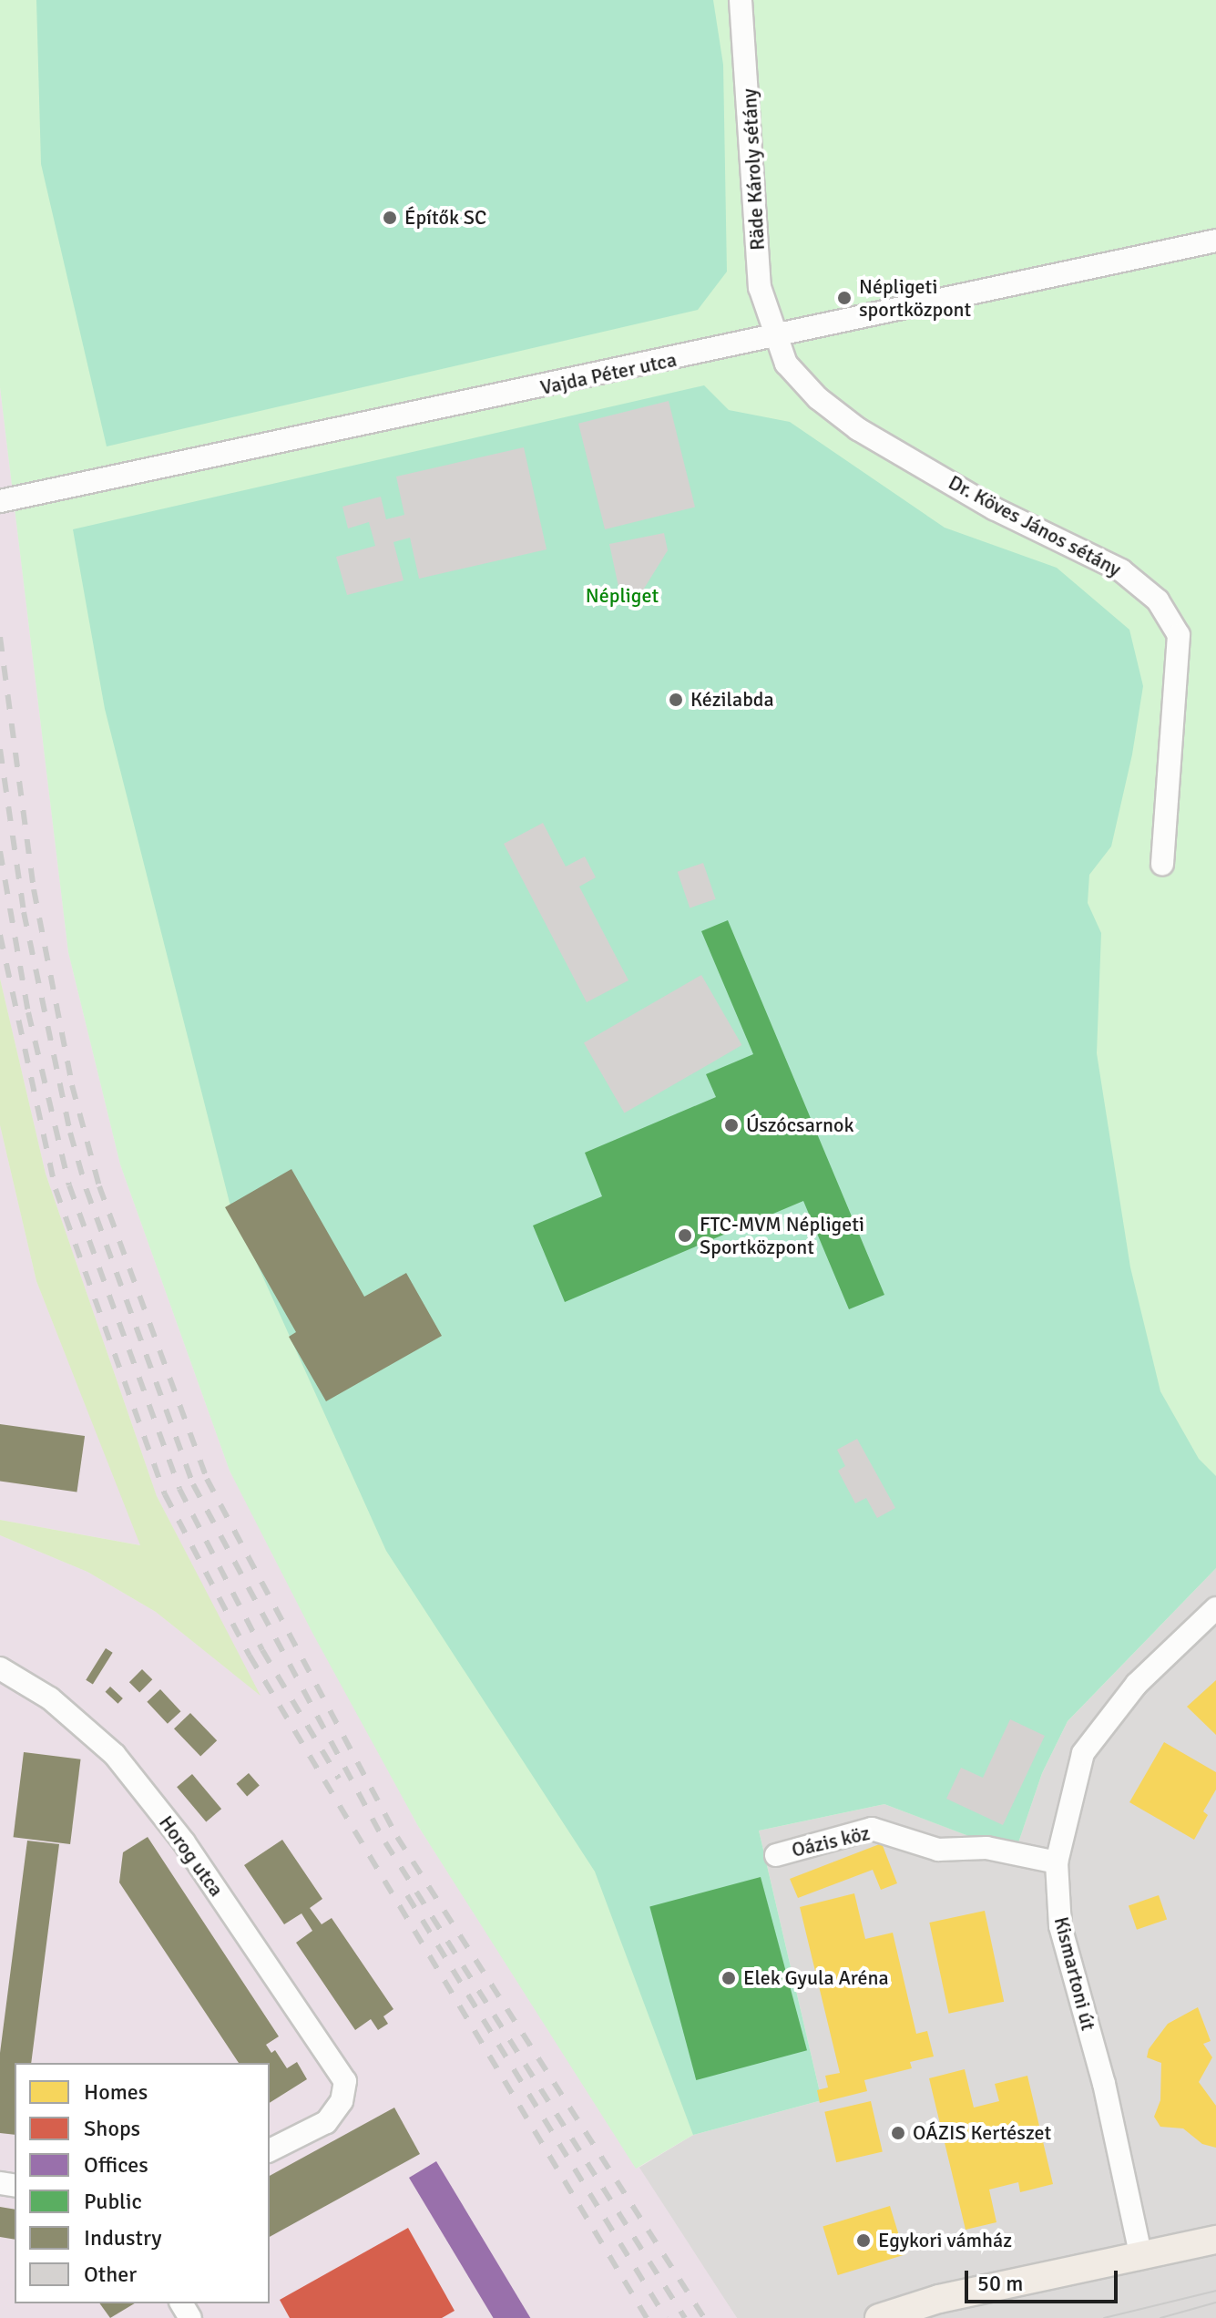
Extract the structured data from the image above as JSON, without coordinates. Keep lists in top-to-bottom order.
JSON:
{
  "streets": {
    "street": [
      "Räde Károly sétány",
      "Vajda Péter utca",
      "Dr. Köves János sétány",
      "Oázis köz",
      "Horog utca",
      "Kismartoni út"
    ]
  },
  "crossings": [
    ["Räde Károly sétány", "Vajda Péter utca"],
    ["Räde Károly sétány", "Dr. Köves János sétány"],
    ["Vajda Péter utca", "Dr. Köves János sétány"],
    ["Oázis köz", "Kismartoni út"]
  ],
  "parks": ["Népliget"],
  "places": [
    "Építők SC",
    "Népligeti sportközpont",
    "Kézilabda",
    "Úszócsarnok",
    "FTC-MVM Népligeti Sportközpont",
    "Elek Gyula Aréna",
    "OÁZIS Kertészet",
    "Egykori vámház"
  ],
  "legend": [
    "Homes",
    "Shops",
    "Offices",
    "Public",
    "Industry",
    "Other"
  ],
  "scale_bar": "50 m"
}
